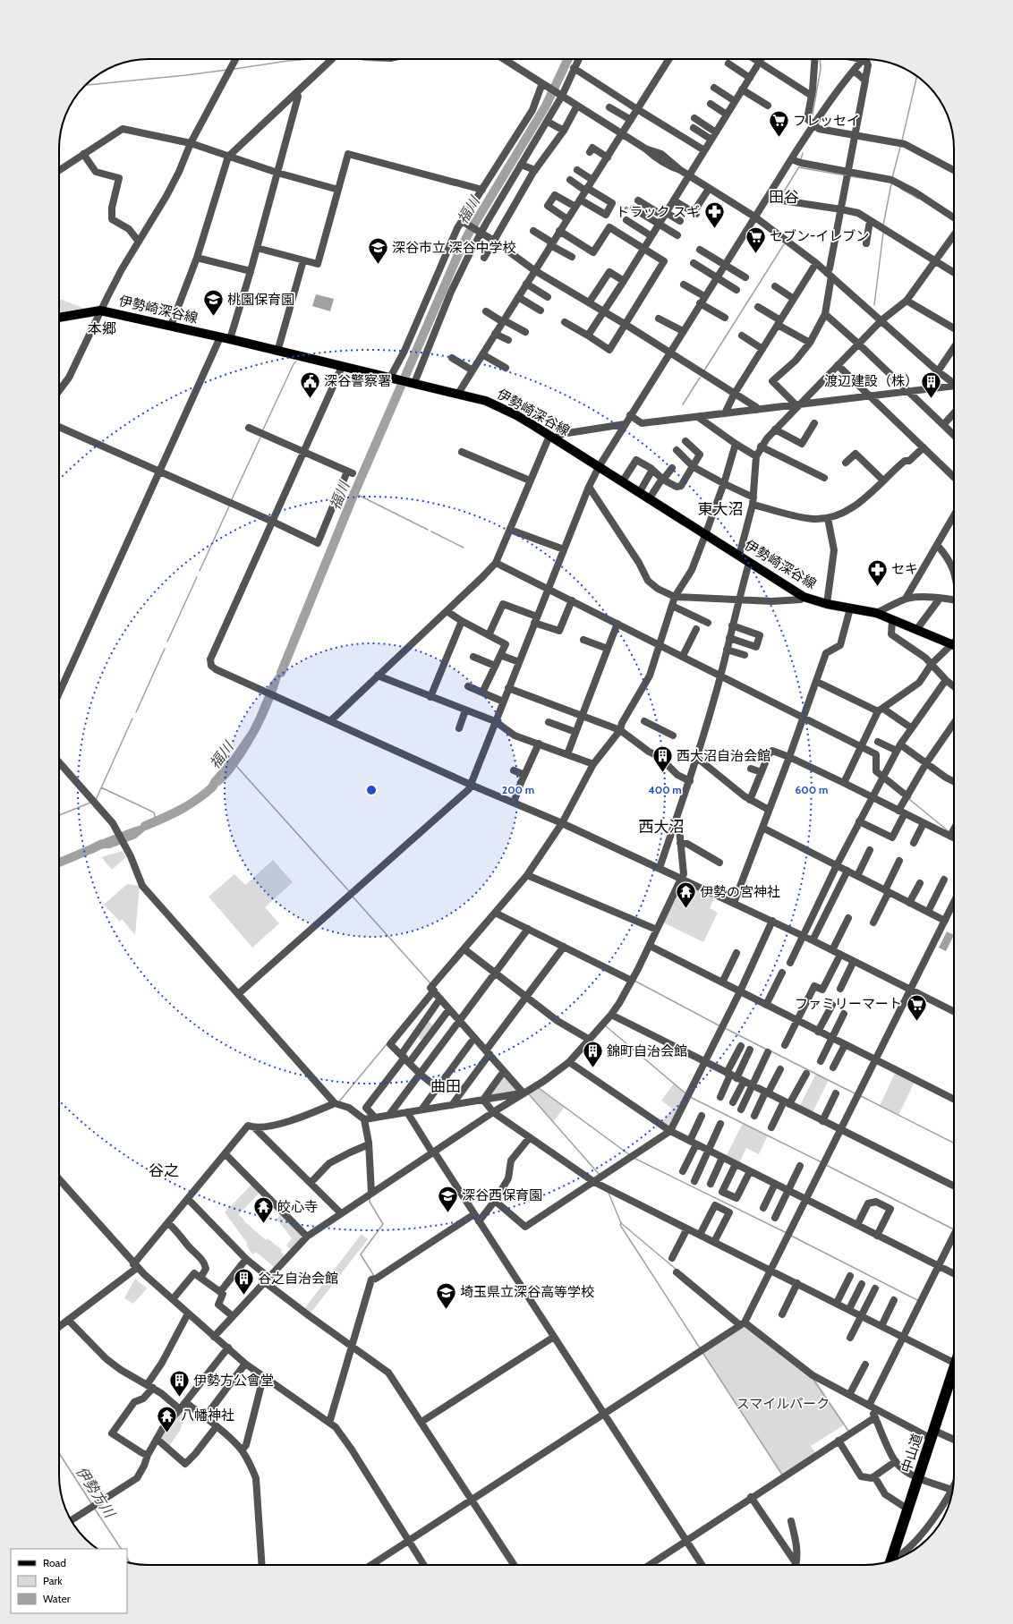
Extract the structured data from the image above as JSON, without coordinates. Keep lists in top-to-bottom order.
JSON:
{
  "streets": {
    "highway": ["中山道"],
    "main road": ["伊勢崎深谷線"]
  },
  "districts": [
    "田谷",
    "本郷",
    "東大沼",
    "西大沼",
    "曲田",
    "谷之"
  ],
  "water": ["福川", "伊勢方川"],
  "parks": ["スマイルパーク"],
  "places": {
    "supermarket": ["フレッセイ", "セブン-イレブン", "ファミリーマート"],
    "pharmacy": ["ドラック スギ", "セキ"],
    "school or university": [
      "深谷市立 深谷中学校",
      "桃園保育園",
      "深谷西保育園",
      "埼玉県立深谷高等学校"
    ],
    "public building": ["深谷警察署"],
    "building": [
      "渡辺建設（株）",
      "西大沼自治会館",
      "錦町自治会館",
      "谷之自治会館",
      "伊勢方公會堂"
    ],
    "temple": ["伊勢の宮神社", "皎心寺", "八幡神社"]
  },
  "legend": ["Road", "Park", "Water"],
  "rings": ["200 m", "400 m", "600 m"]
}
